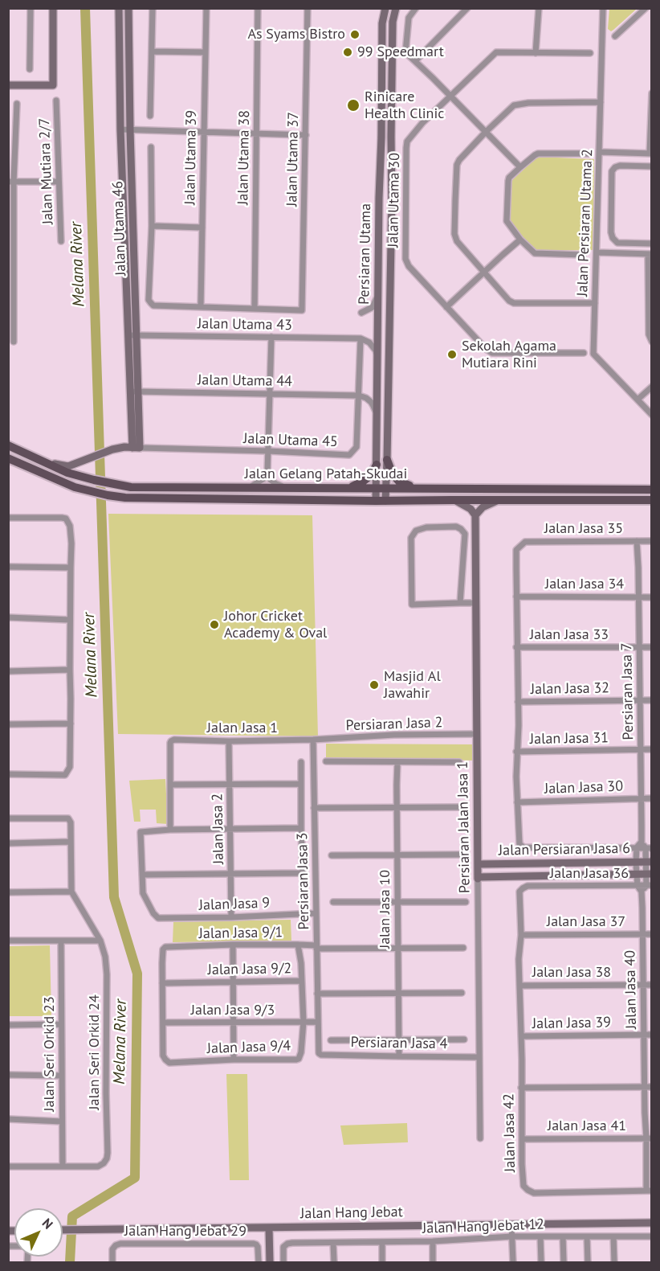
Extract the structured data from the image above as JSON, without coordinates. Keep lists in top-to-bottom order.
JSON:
{
  "streets": {
    "main road": ["Jalan Gelang Patah-Skudai"],
    "street": [
      "Jalan Utama 39",
      "Jalan Utama 38",
      "Jalan Utama 37",
      "Jalan Mutiara 2/7",
      "Jalan Utama 30",
      "Jalan Persiaran Utama 2",
      "Jalan Utama 46",
      "Persiaran Utama",
      "Jalan Utama 43",
      "Jalan Utama 44",
      "Jalan Utama 45",
      "Jalan Jasa 35",
      "Jalan Jasa 34",
      "Jalan Jasa 33",
      "Jalan Jasa 32",
      "Persiaran Jasa 7",
      "Persiaran Jasa 2",
      "Jalan Jasa 1",
      "Jalan Jasa 31",
      "Jalan Jasa 30",
      "Persiaran Jalan Jasa 1",
      "Jalan Jasa 2",
      "Jalan Persiaran Jasa 6",
      "Jalan Jasa 36",
      "Persiaran Jasa 3",
      "Jalan Jasa 9",
      "Jalan Jasa 10",
      "Jalan Jasa 37",
      "Jalan Jasa 9/1",
      "Jalan Jasa 9/2",
      "Jalan Jasa 38",
      "Jalan Jasa 40",
      "Jalan Jasa 9/3",
      "Jalan Jasa 39",
      "Persiaran Jasa 4",
      "Jalan Jasa 9/4",
      "Jalan Seri Orkid 24",
      "Jalan Seri Orkid 23",
      "Jalan Jasa 41",
      "Jalan Jasa 42",
      "Jalan Hang Jebat",
      "Jalan Hang Jebat 12",
      "Jalan Hang Jebat 29"
    ]
  },
  "crossings": [
    ["Jalan Utama 38", "Jalan Utama 37"],
    ["Jalan Utama 46", "Jalan Utama 43"],
    ["Jalan Utama 46", "Jalan Utama 44"],
    ["Jalan Utama 46", "Jalan Utama 45"],
    ["Persiaran Utama", "Jalan Gelang Patah-Skudai"],
    ["Jalan Utama 43", "Jalan Utama 45"],
    ["Jalan Utama 44", "Jalan Utama 45"],
    ["Jalan Jasa 35", "Jalan Jasa 34"],
    ["Jalan Jasa 35", "Persiaran Jasa 7"],
    ["Jalan Jasa 34", "Persiaran Jasa 7"],
    ["Jalan Jasa 33", "Persiaran Jasa 7"],
    ["Jalan Jasa 32", "Persiaran Jasa 7"],
    ["Persiaran Jasa 7", "Jalan Jasa 31"],
    ["Persiaran Jasa 7", "Jalan Jasa 30"],
    ["Persiaran Jasa 2", "Jalan Jasa 1"],
    ["Persiaran Jasa 2", "Persiaran Jalan Jasa 1"],
    ["Persiaran Jasa 2", "Persiaran Jasa 3"],
    ["Jalan Jasa 1", "Jalan Jasa 2"],
    ["Jalan Jasa 1", "Persiaran Jasa 3"],
    ["Persiaran Jalan Jasa 1", "Jalan Persiaran Jasa 6"],
    ["Persiaran Jalan Jasa 1", "Persiaran Jasa 4"],
    ["Jalan Jasa 2", "Jalan Jasa 9"],
    ["Jalan Jasa 36", "Jalan Jasa 42"],
    ["Persiaran Jasa 3", "Jalan Jasa 9"],
    ["Persiaran Jasa 3", "Jalan Jasa 9/1"],
    ["Persiaran Jasa 3", "Persiaran Jasa 4"],
    ["Jalan Jasa 10", "Jalan Jasa 9/1"],
    ["Jalan Jasa 10", "Persiaran Jasa 4"],
    ["Jalan Jasa 37", "Jalan Jasa 40"],
    ["Jalan Jasa 37", "Jalan Jasa 42"],
    ["Jalan Jasa 9/1", "Jalan Jasa 9/2"],
    ["Jalan Jasa 38", "Jalan Jasa 40"],
    ["Jalan Jasa 38", "Jalan Jasa 42"],
    ["Jalan Jasa 40", "Jalan Jasa 39"],
    ["Jalan Jasa 40", "Jalan Jasa 41"],
    ["Jalan Jasa 40", "Jalan Jasa 42"],
    ["Jalan Jasa 9/3", "Jalan Jasa 9/4"],
    ["Jalan Jasa 39", "Jalan Jasa 42"],
    ["Jalan Seri Orkid 24", "Jalan Seri Orkid 23"],
    ["Jalan Jasa 41", "Jalan Jasa 42"]
  ],
  "water": ["Melana River"],
  "places": [
    "As Syams Bistro",
    "99 Speedmart",
    "Rinicare Health Clinic",
    "Sekolah Agama Mutiara Rini",
    "Johor Cricket Academy & Oval",
    "Masjid Al Jawahir"
  ],
  "north": "top right"
}
